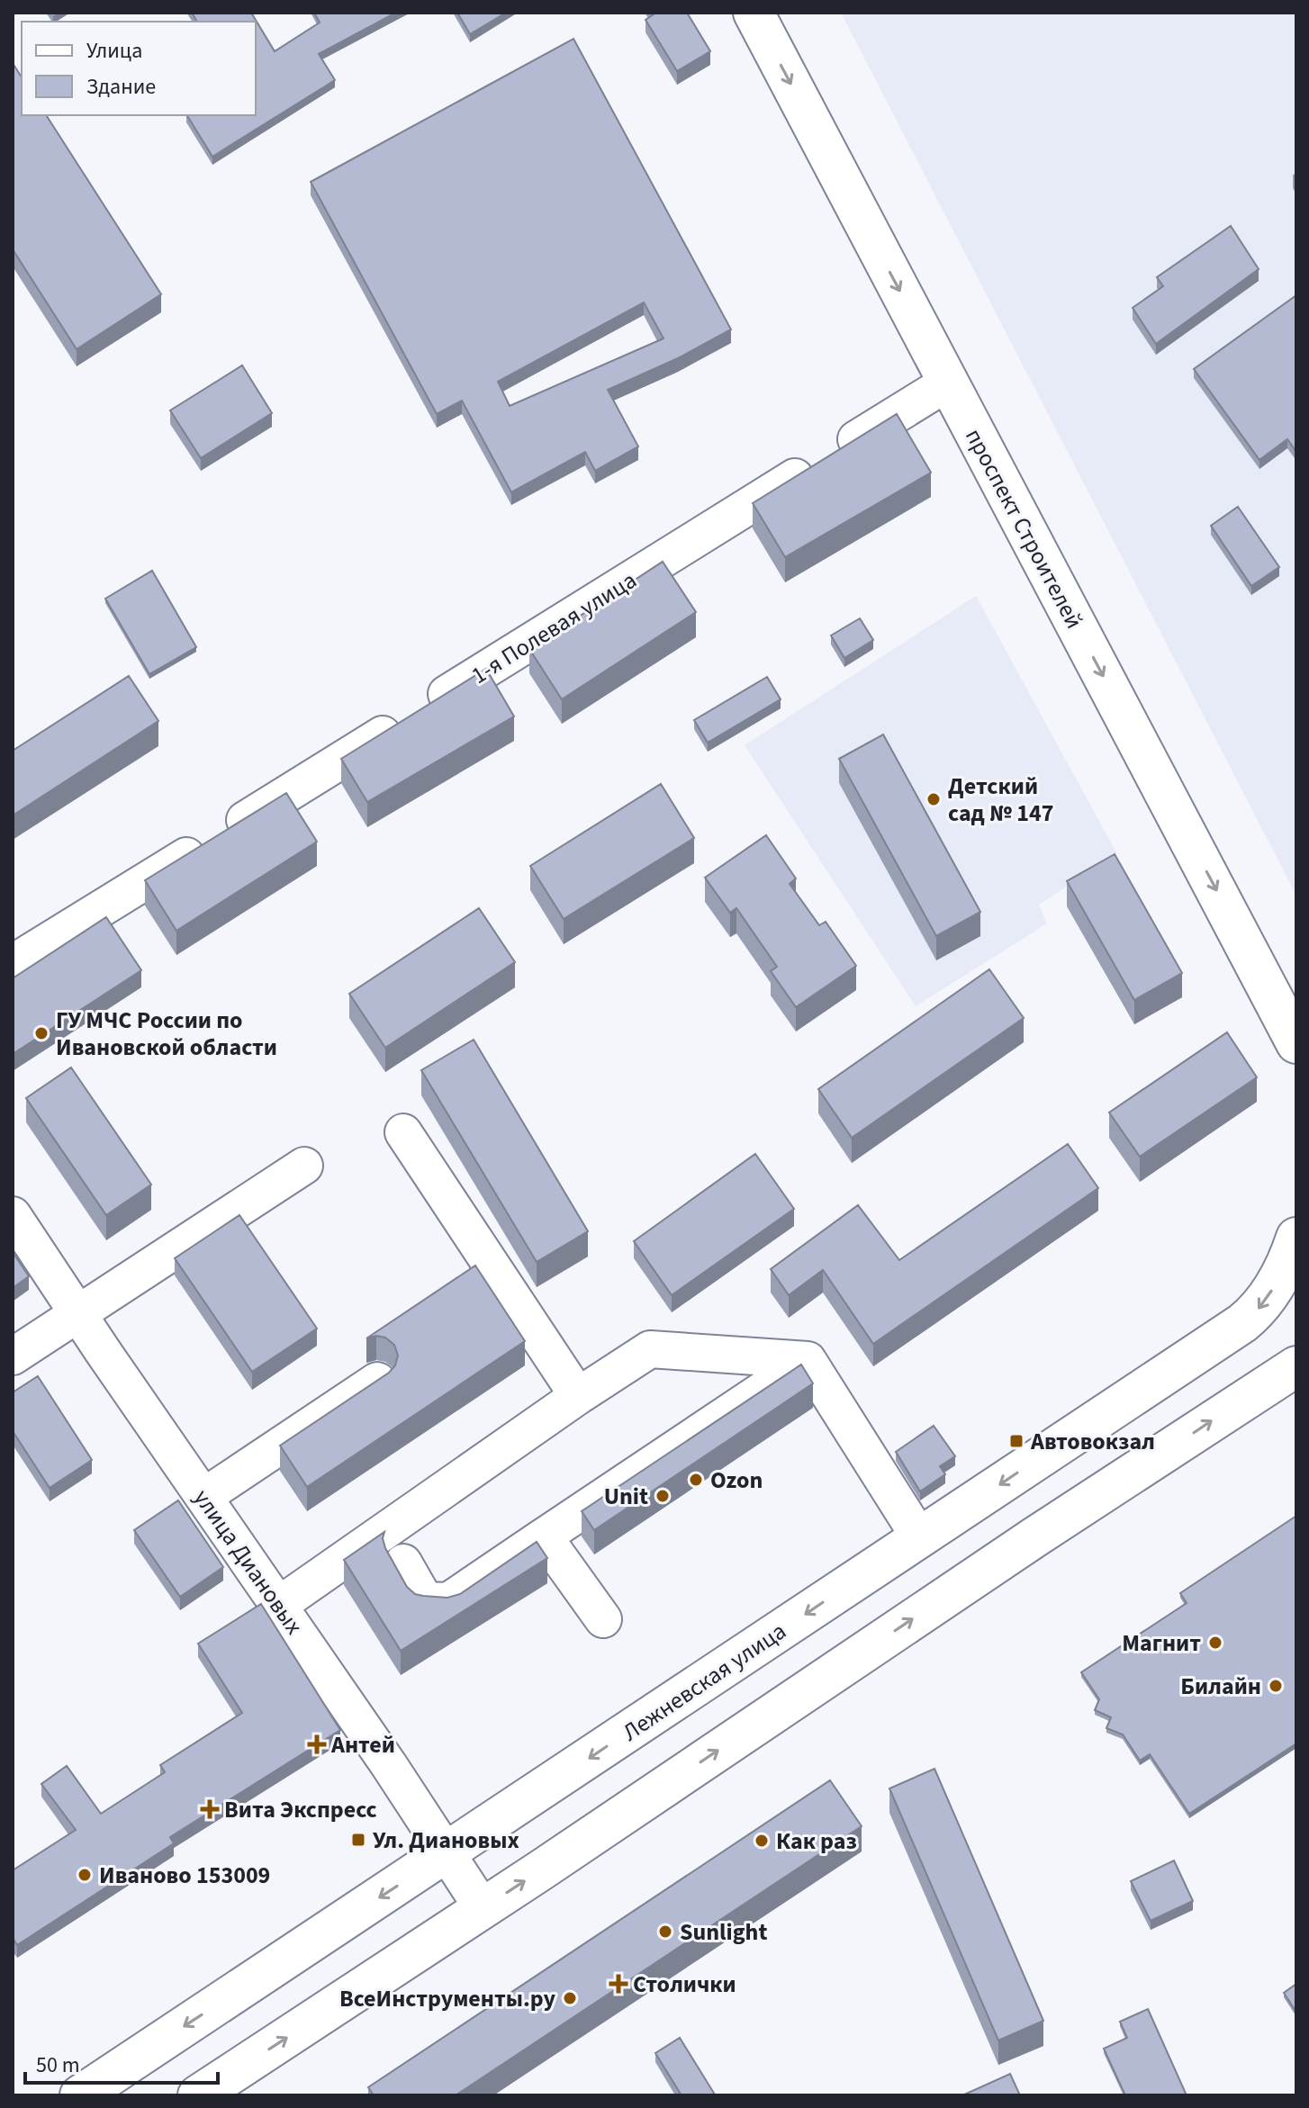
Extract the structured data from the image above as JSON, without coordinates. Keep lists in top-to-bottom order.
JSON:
{
  "streets": {
    "main road": ["проспект Строителей", "Лежневская улица"],
    "street": ["1-я Полевая улица", "улица Диановых"]
  },
  "crossings": [
    ["проспект Строителей", "1-я Полевая улица"],
    ["улица Диановых", "Лежневская улица"]
  ],
  "places": {
    "other": [
      "Детский сад № 147",
      "ГУ МЧС России по Ивановской области",
      "Ozon",
      "Unit",
      "Магнит",
      "Билайн",
      "Как раз",
      "Иваново 153009",
      "Sunlight",
      "ВсеИнструменты.ру"
    ],
    "transit": ["Автовокзал", "Ул. Диановых"],
    "health": ["Антей", "Вита Экспресс", "Столички"]
  },
  "legend": ["Улица", "Здание"],
  "scale_bar": "50 m"
}
